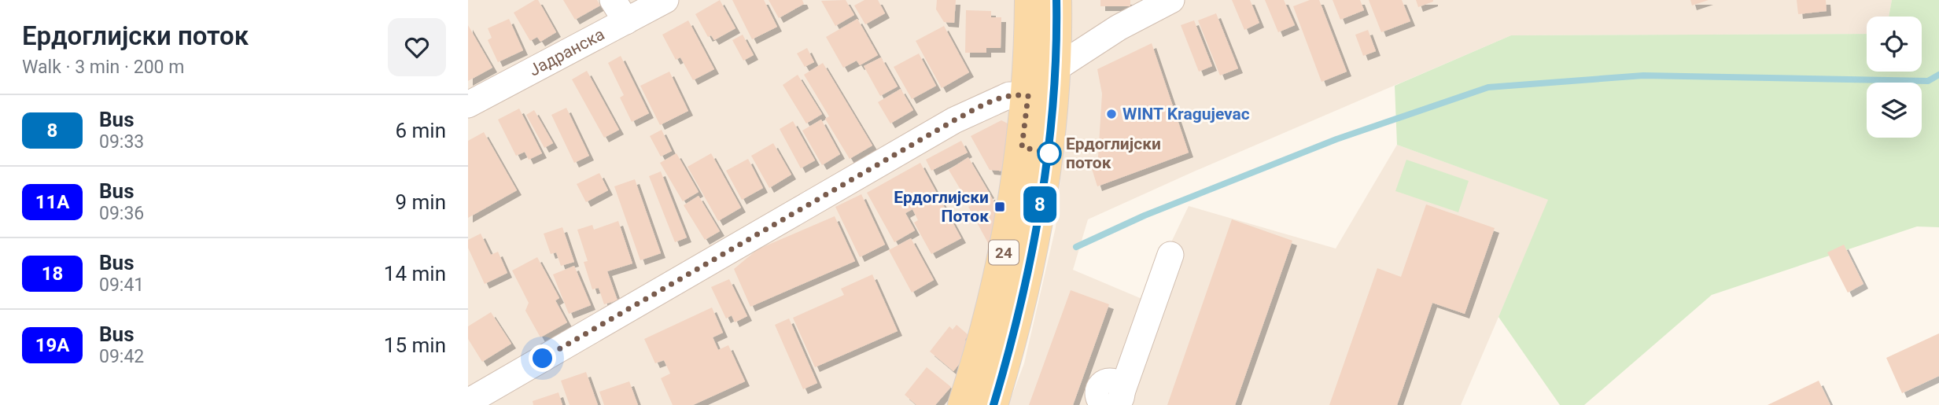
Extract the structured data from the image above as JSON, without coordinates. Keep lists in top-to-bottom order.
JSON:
{
  "streets": {
    "main road": ["24"],
    "street": ["Јадранска"]
  },
  "places": {
    "other": ["WINT Kragujevac", "Ердоглијски поток"],
    "transit": ["Ердоглијски Поток"]
  },
  "lines": ["bus line 8"],
  "page": {
    "heading": ["Ердоглијски поток", "Walk · 3 min · 200 m"],
    "on_map": "8",
    "list": [
      {
        "mark": "8",
        "name": "Bus",
        "note": "09:33",
        "value": "6 min"
      },
      {
        "mark": "11А",
        "name": "Bus",
        "note": "09:36",
        "value": "9 min"
      },
      {
        "mark": "18",
        "name": "Bus",
        "note": "09:41",
        "value": "14 min"
      },
      {
        "mark": "19А",
        "name": "Bus",
        "note": "09:42",
        "value": "15 min"
      }
    ]
  }
}
